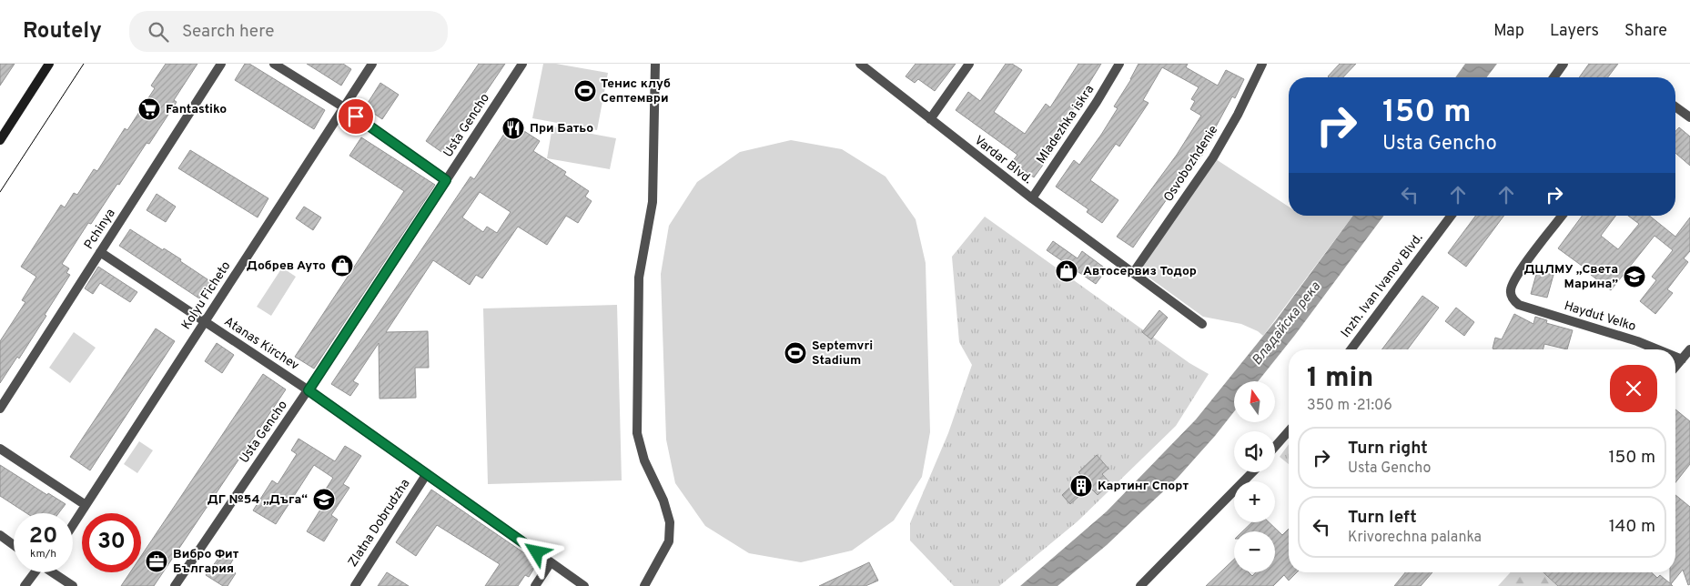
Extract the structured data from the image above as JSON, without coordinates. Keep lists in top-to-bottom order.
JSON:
{
  "streets": {
    "street": [
      "Mladezhka iskra",
      "Usta Gencho",
      "Vardar Blvd.",
      "Osvobozhdenie",
      "Pchinya",
      "Inzh. Ivan Ivanov Blvd.",
      "Kolyu Ficheto",
      "Haydut Velko",
      "Atanas Kirchev",
      "Zlatna Dobrudzha"
    ]
  },
  "crossings": [
    ["Mladezhka iskra", "Vardar Blvd."],
    ["Usta Gencho", "Atanas Kirchev"],
    ["Vardar Blvd.", "Osvobozhdenie"],
    ["Pchinya", "Atanas Kirchev"],
    ["Kolyu Ficheto", "Atanas Kirchev"],
    ["Atanas Kirchev", "Zlatna Dobrudzha"]
  ],
  "water": ["Владайска река"],
  "places": {
    "sports": ["Тенис клуб Септември", "Septemvri Stadium"],
    "supermarket": ["Fantastiko"],
    "restaurant": ["При Батьо"],
    "shop": ["Добрев Ауто", "Автосервиз Тодор"],
    "school or university": ["ДЦЛМУ „Света Марина”", "ДГ №54 „Дъга“"],
    "building": ["Картинг Спорт"],
    "office": ["Вибро Фит България"]
  },
  "north": "top",
  "page": {
    "header": "Routely",
    "search": "Search here",
    "nav": ["Map", "Layers", "Share"],
    "turn": ["150 m", "Usta Gencho"],
    "heading": ["1 min", "350 m · 21:06"],
    "map_buttons": ["+", "−"],
    "list": [
      {
        "name": "Turn right",
        "note": "Usta Gencho",
        "value": "150 m"
      },
      {
        "name": "Turn left",
        "note": "Krivorechna palanka",
        "value": "140 m"
      }
    ],
    "speed": "20 km/h",
    "limit": "30"
  }
}
